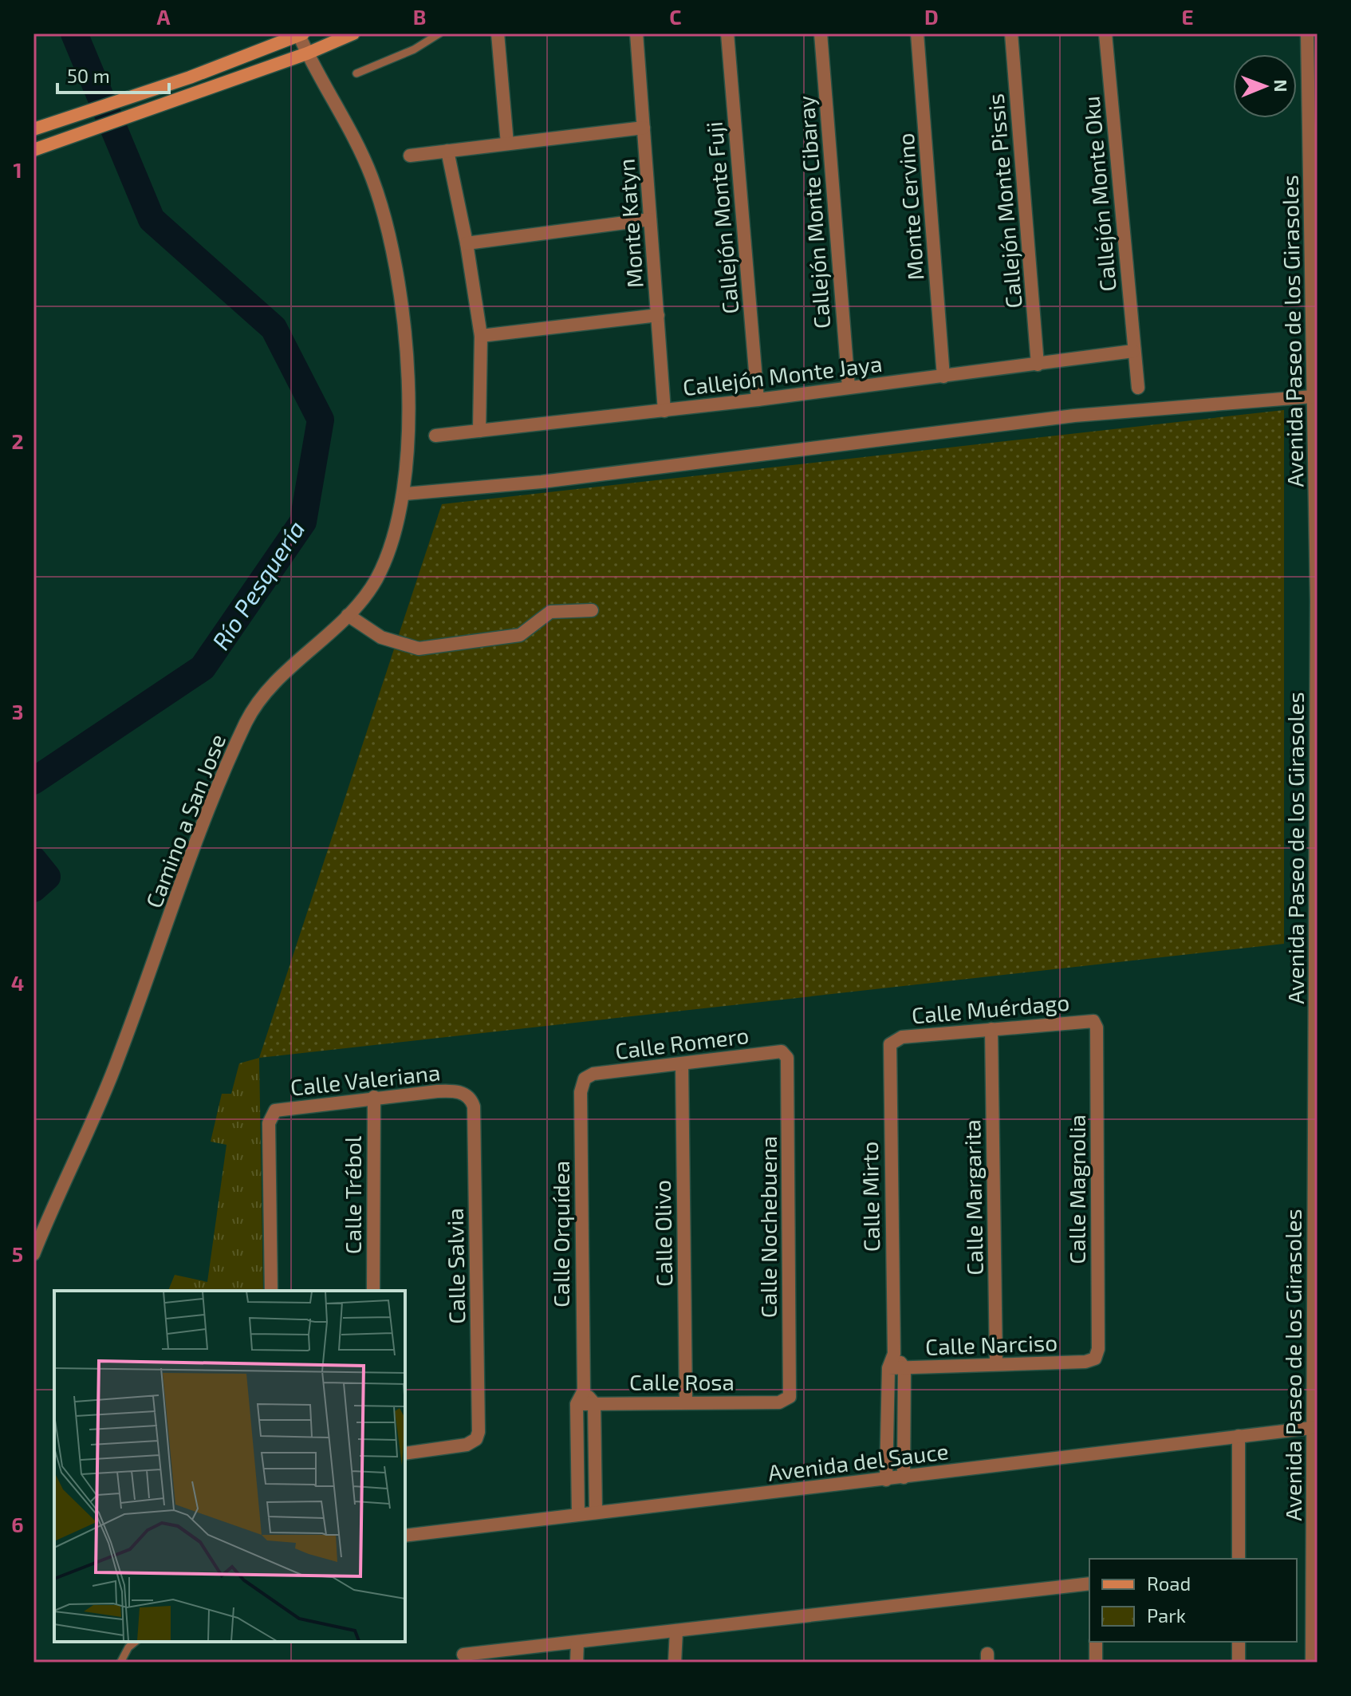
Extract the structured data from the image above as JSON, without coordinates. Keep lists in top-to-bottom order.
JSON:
{
  "streets": {
    "street": [
      "Callejón Monte Oku",
      "Callejón Monte Pissis",
      "Monte Cervino",
      "Callejón Monte Cibaray",
      "Callejón Monte Fuji",
      "Monte Katyn",
      "Avenida Paseo de los Girasoles",
      "Callejón Monte Jaya",
      "Camino a San Jose",
      "Calle Muérdago",
      "Calle Romero",
      "Calle Valeriana",
      "Calle Magnolia",
      "Calle Trébol",
      "Calle Mirto",
      "Calle Margarita",
      "Calle Nochebuena",
      "Calle Olivo",
      "Calle Orquídea",
      "Calle Salvia",
      "Calle Narciso",
      "Calle Rosa",
      "Avenida del Sauce"
    ]
  },
  "crossings": [
    ["Callejón Monte Oku", "Callejón Monte Jaya"],
    ["Callejón Monte Pissis", "Callejón Monte Jaya"],
    ["Monte Cervino", "Callejón Monte Jaya"],
    ["Callejón Monte Cibaray", "Callejón Monte Jaya"],
    ["Callejón Monte Fuji", "Callejón Monte Jaya"],
    ["Monte Katyn", "Callejón Monte Jaya"],
    ["Avenida Paseo de los Girasoles", "Avenida del Sauce"],
    ["Calle Muérdago", "Calle Magnolia"],
    ["Calle Muérdago", "Calle Mirto"],
    ["Calle Muérdago", "Calle Margarita"],
    ["Calle Romero", "Calle Nochebuena"],
    ["Calle Romero", "Calle Olivo"],
    ["Calle Romero", "Calle Orquídea"],
    ["Calle Valeriana", "Calle Trébol"],
    ["Calle Valeriana", "Calle Salvia"],
    ["Calle Magnolia", "Calle Narciso"],
    ["Calle Mirto", "Calle Narciso"],
    ["Calle Mirto", "Avenida del Sauce"],
    ["Calle Margarita", "Calle Narciso"],
    ["Calle Nochebuena", "Calle Rosa"],
    ["Calle Olivo", "Calle Rosa"],
    ["Calle Orquídea", "Calle Rosa"],
    ["Calle Orquídea", "Avenida del Sauce"]
  ],
  "water": ["Río Pesquería"],
  "legend": ["Road", "Park"],
  "scale_bar": "50 m",
  "north": "right",
  "grid": {
    "columns": [
      "A",
      "B",
      "C",
      "D",
      "E"
    ],
    "rows": [
      "1",
      "2",
      "3",
      "4",
      "5",
      "6"
    ]
  }
}
